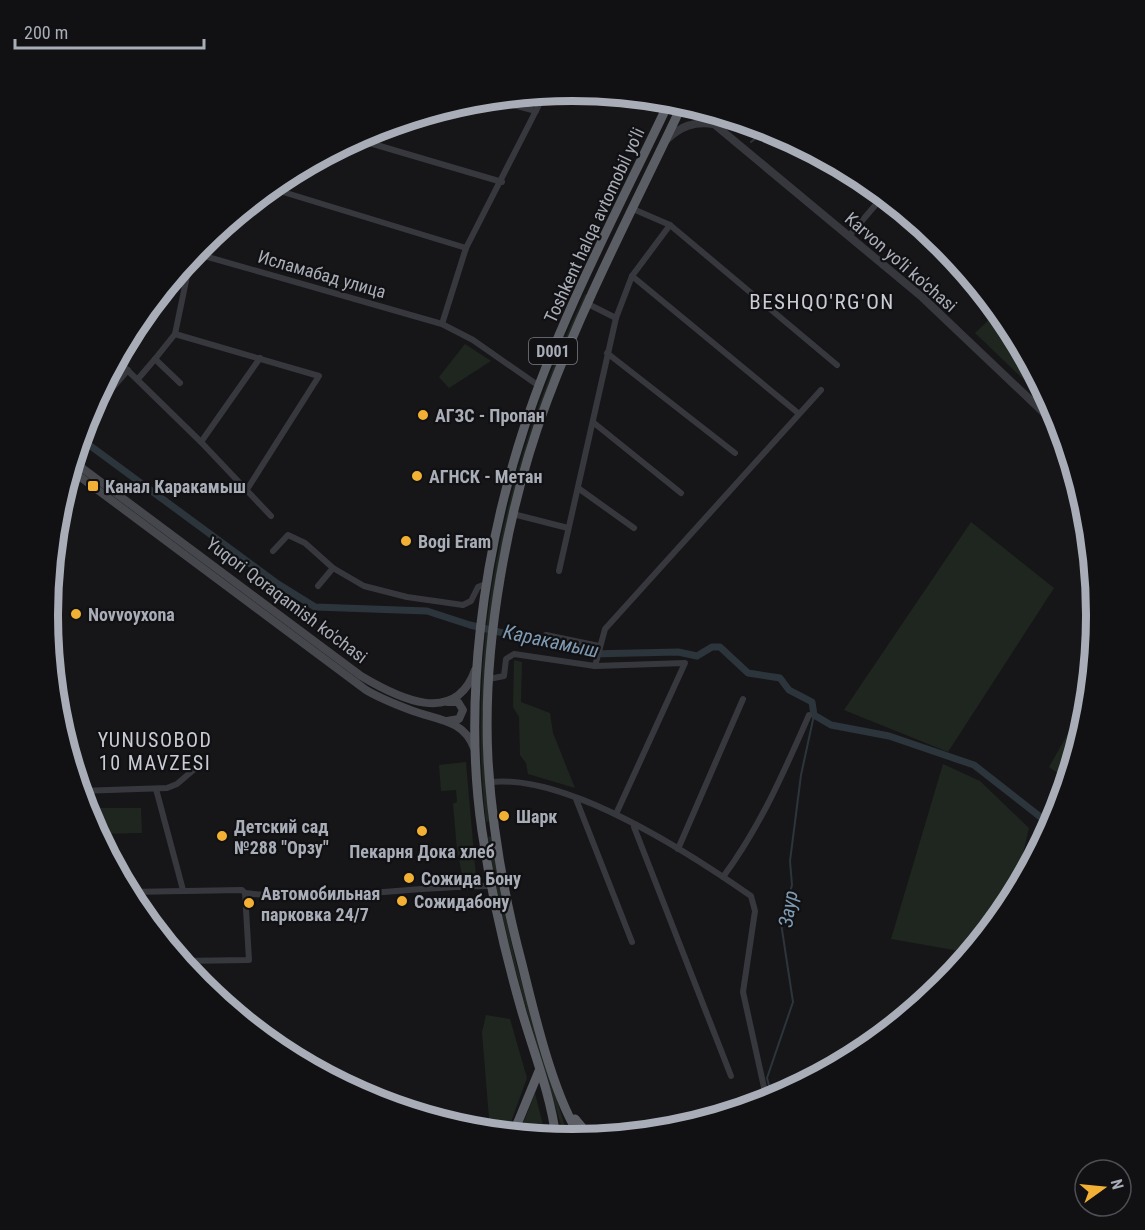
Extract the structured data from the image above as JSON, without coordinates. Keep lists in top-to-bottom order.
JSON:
{
  "streets": {
    "highway": ["Toshkent halqa avtomobil yo'li", "D001"],
    "main road": ["Yuqori Qoraqamish ko'chasi"],
    "street": ["Karvon yo‘li ko'chasi", "Исламабад улица"]
  },
  "crossings": [
    ["Toshkent halqa avtomobil yo'li", "Исламабад улица"],
    ["Toshkent halqa avtomobil yo'li", "Yuqori Qoraqamish ko'chasi"]
  ],
  "districts": ["BESHQO'RG'ON", "YUNUSOBOD 10 MAVZESI"],
  "water": ["Каракамыш", "Заур"],
  "places": {
    "other": [
      "АГЗС - Пропан",
      "АГНСК - Метан",
      "Bogi Eram",
      "Novvoyxona",
      "Шарк",
      "Пекарня Дока хлеб",
      "Детский сад №288 \"Орзу\"",
      "Сожида Бону",
      "Сожидабону",
      "Автомобильная парковка 24/7"
    ],
    "transit": ["Канал Каракамыш"]
  },
  "scale_bar": "200 m",
  "north": "right"
}
